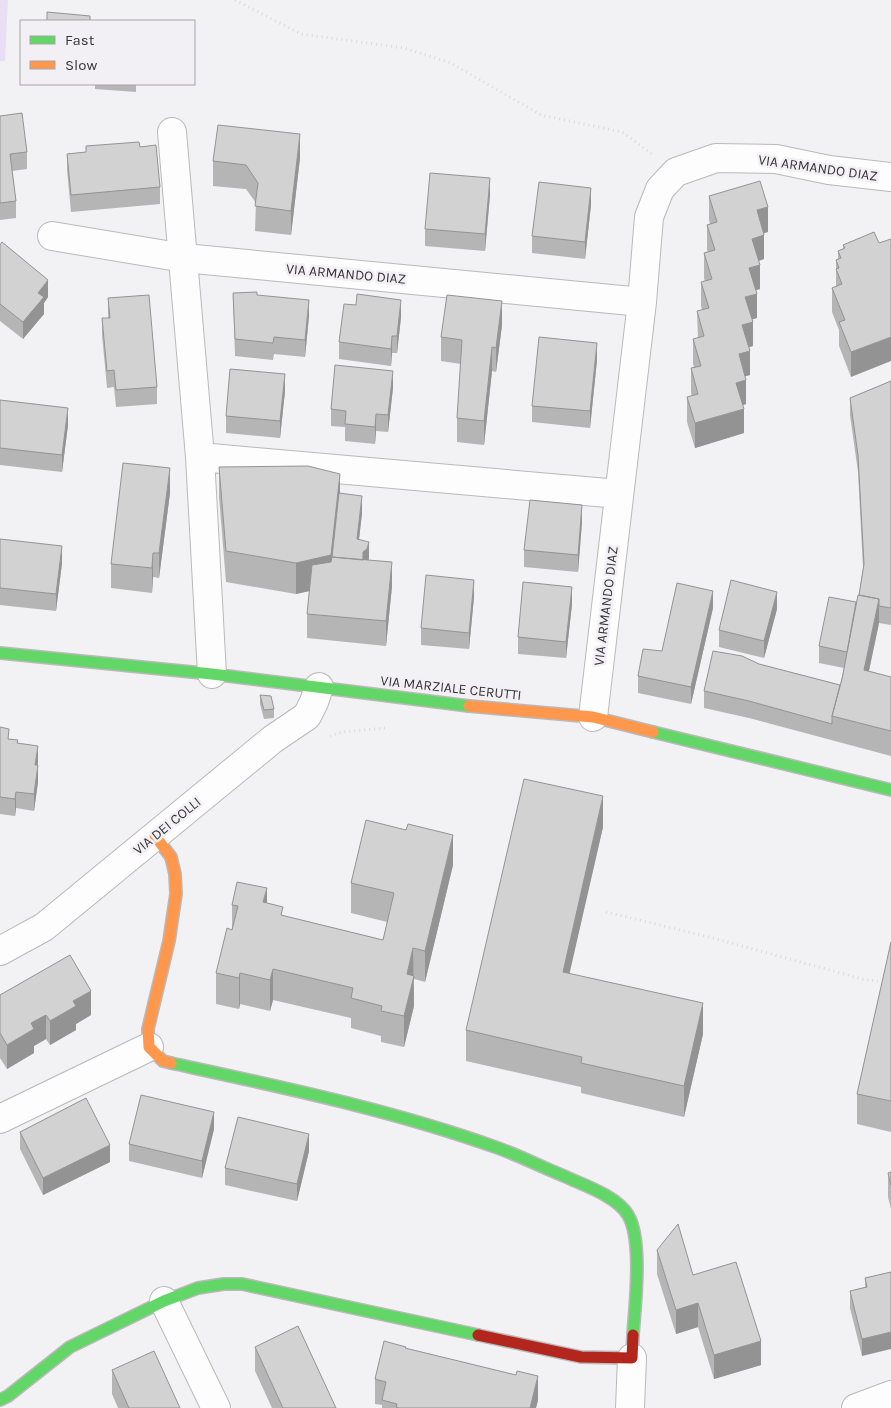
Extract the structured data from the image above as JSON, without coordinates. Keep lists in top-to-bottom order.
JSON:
{
  "streets": {
    "street": ["VIA ARMANDO DIAZ", "VIA MARZIALE CERUTTI", "VIA DEI COLLI"]
  },
  "crossings": [
    ["VIA ARMANDO DIAZ", "VIA MARZIALE CERUTTI"],
    ["VIA MARZIALE CERUTTI", "VIA DEI COLLI"]
  ],
  "legend": ["Fast", "Slow"]
}
